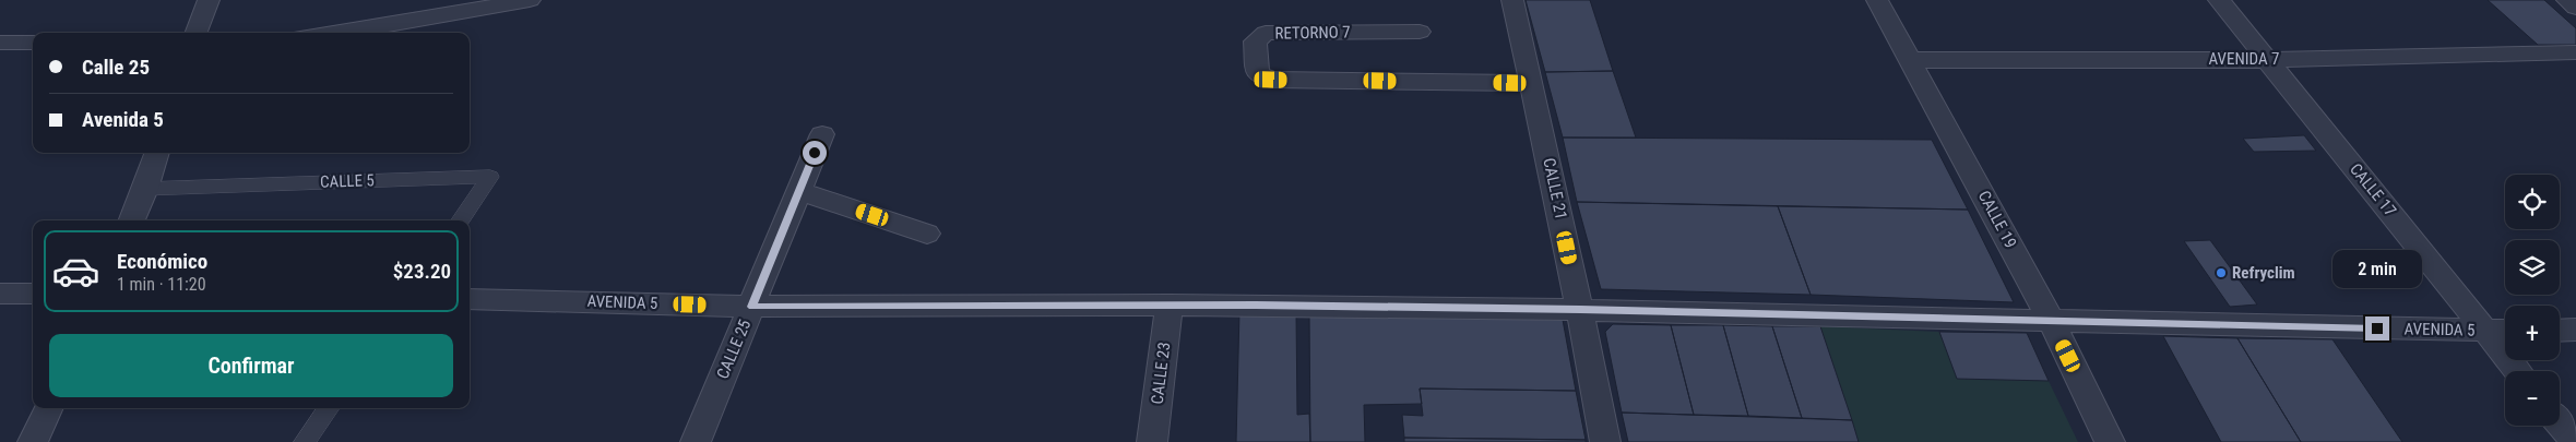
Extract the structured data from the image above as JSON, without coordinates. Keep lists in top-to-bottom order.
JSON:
{
  "streets": {
    "street": [
      "RETORNO 7",
      "AVENIDA 7",
      "CALLE 5",
      "CALLE 21",
      "CALLE 17",
      "CALLE 19",
      "AVENIDA 5",
      "CALLE 25",
      "CALLE 23"
    ]
  },
  "crossings": [
    ["RETORNO 7", "CALLE 21"],
    ["AVENIDA 7", "CALLE 17"],
    ["AVENIDA 7", "CALLE 19"],
    ["CALLE 21", "AVENIDA 5"],
    ["CALLE 17", "AVENIDA 5"],
    ["CALLE 19", "AVENIDA 5"],
    ["AVENIDA 5", "CALLE 25"],
    ["AVENIDA 5", "CALLE 23"]
  ],
  "places": ["Refryclim"],
  "page": {
    "banner": ["Calle 25", "Avenida 5"],
    "map_buttons": ["+", "−"],
    "list": [
      {
        "name": "Económico",
        "note": "1 min · 11:20",
        "value": "$23.20"
      }
    ],
    "bubble": "2 min",
    "buttons": "Confirmar"
  }
}
